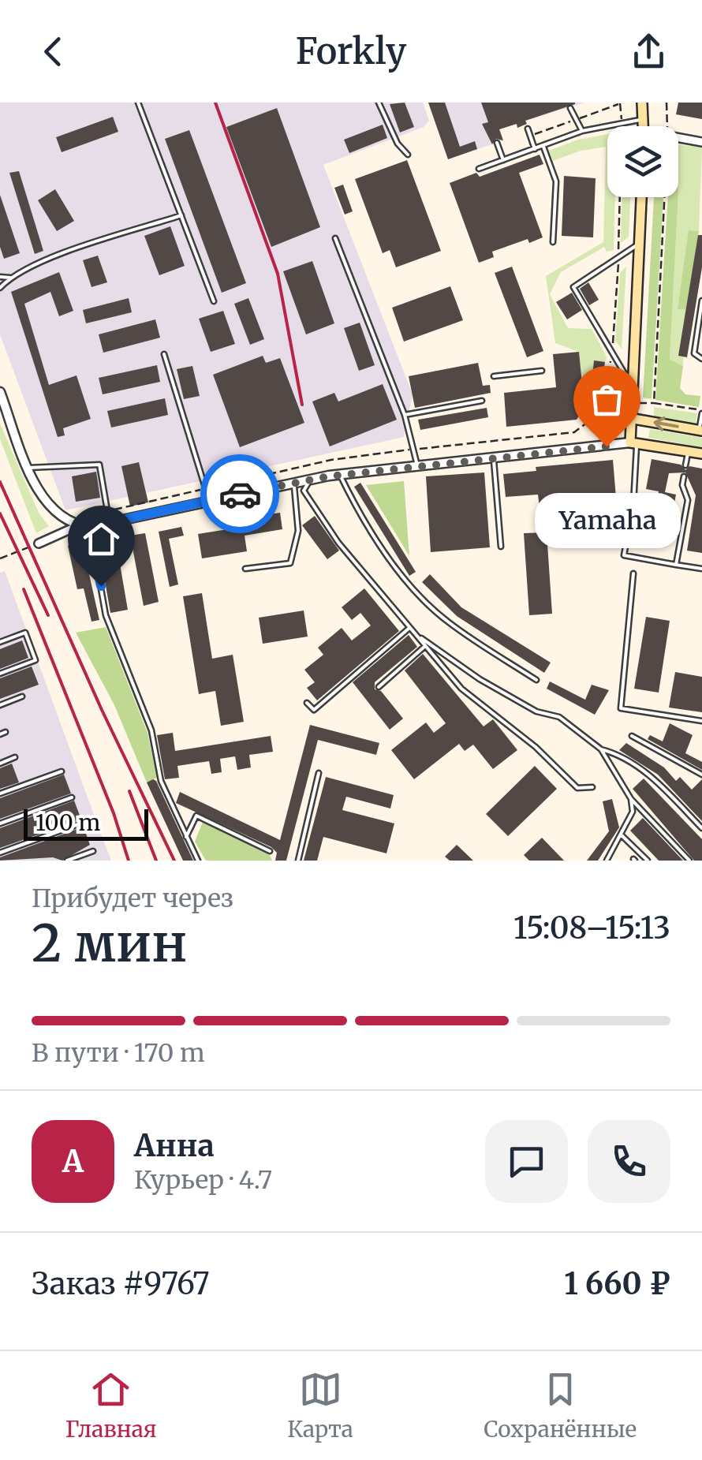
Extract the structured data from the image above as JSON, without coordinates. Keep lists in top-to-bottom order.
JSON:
{
  "places": ["Yamaha"],
  "scale_bar": "100 m",
  "page": {
    "header": "Forkly",
    "bubble": "Yamaha",
    "scale": "100 m",
    "heading": ["2 мин", "Прибудет через", "15:08–15:13"],
    "panel": [
      "Анна",
      "Курьер · 4.7",
      "Заказ #9767",
      "1 660 ₽"
    ],
    "bar": "В пути · 170 m",
    "round": "А",
    "tabs": ["Главная", "Карта", "Сохранённые"]
  }
}
